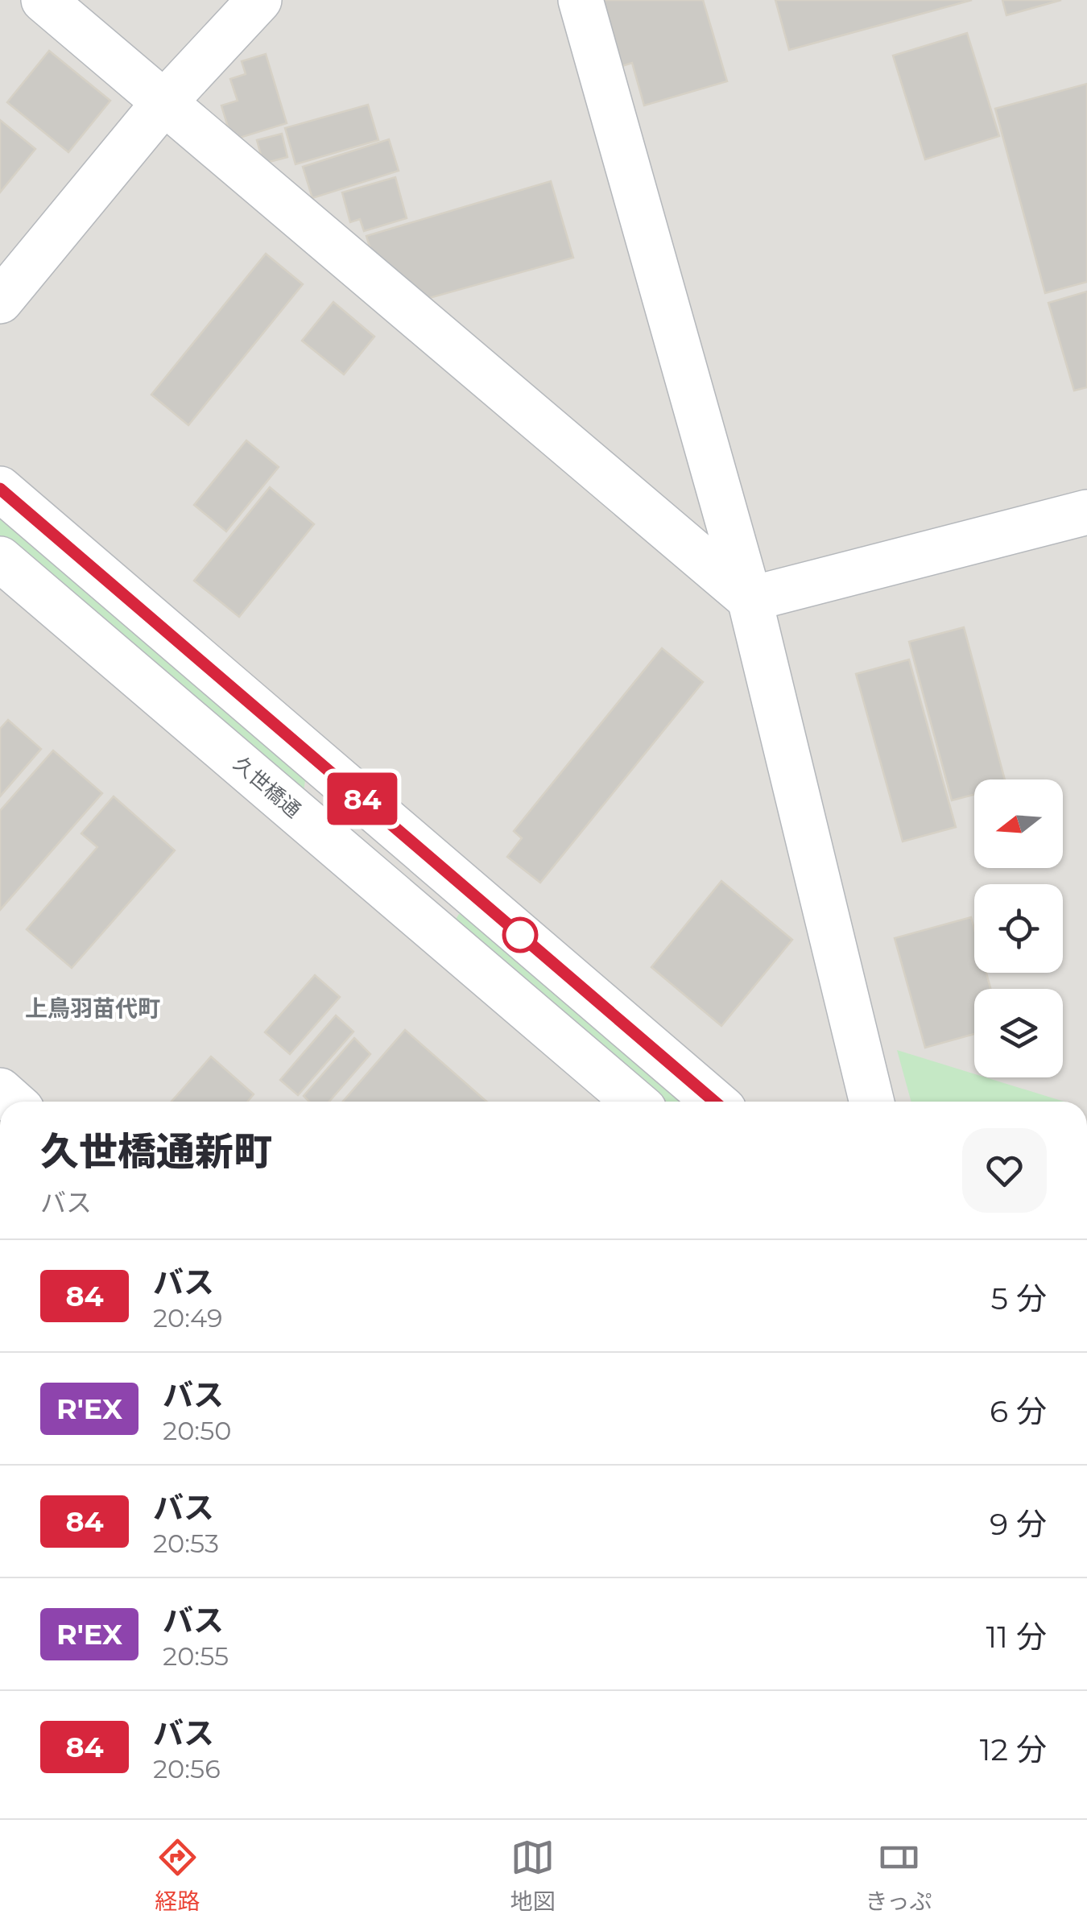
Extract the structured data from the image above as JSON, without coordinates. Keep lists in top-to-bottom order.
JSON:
{
  "streets": {
    "street": ["久世橋通"]
  },
  "districts": ["上鳥羽苗代町"],
  "lines": ["bus line 84"],
  "north": "left",
  "page": {
    "on_map": "84",
    "heading": ["久世橋通新町", "バス"],
    "list": [
      {
        "mark": "84",
        "name": "バス",
        "note": "20:49",
        "value": "5 分"
      },
      {
        "mark": "R'EX",
        "name": "バス",
        "note": "20:50",
        "value": "6 分"
      },
      {
        "mark": "84",
        "name": "バス",
        "note": "20:53",
        "value": "9 分"
      },
      {
        "mark": "R'EX",
        "name": "バス",
        "note": "20:55",
        "value": "11 分"
      },
      {
        "mark": "84",
        "name": "バス",
        "note": "20:56",
        "value": "12 分"
      }
    ],
    "tabs": ["経路", "地図", "きっぷ"]
  }
}
